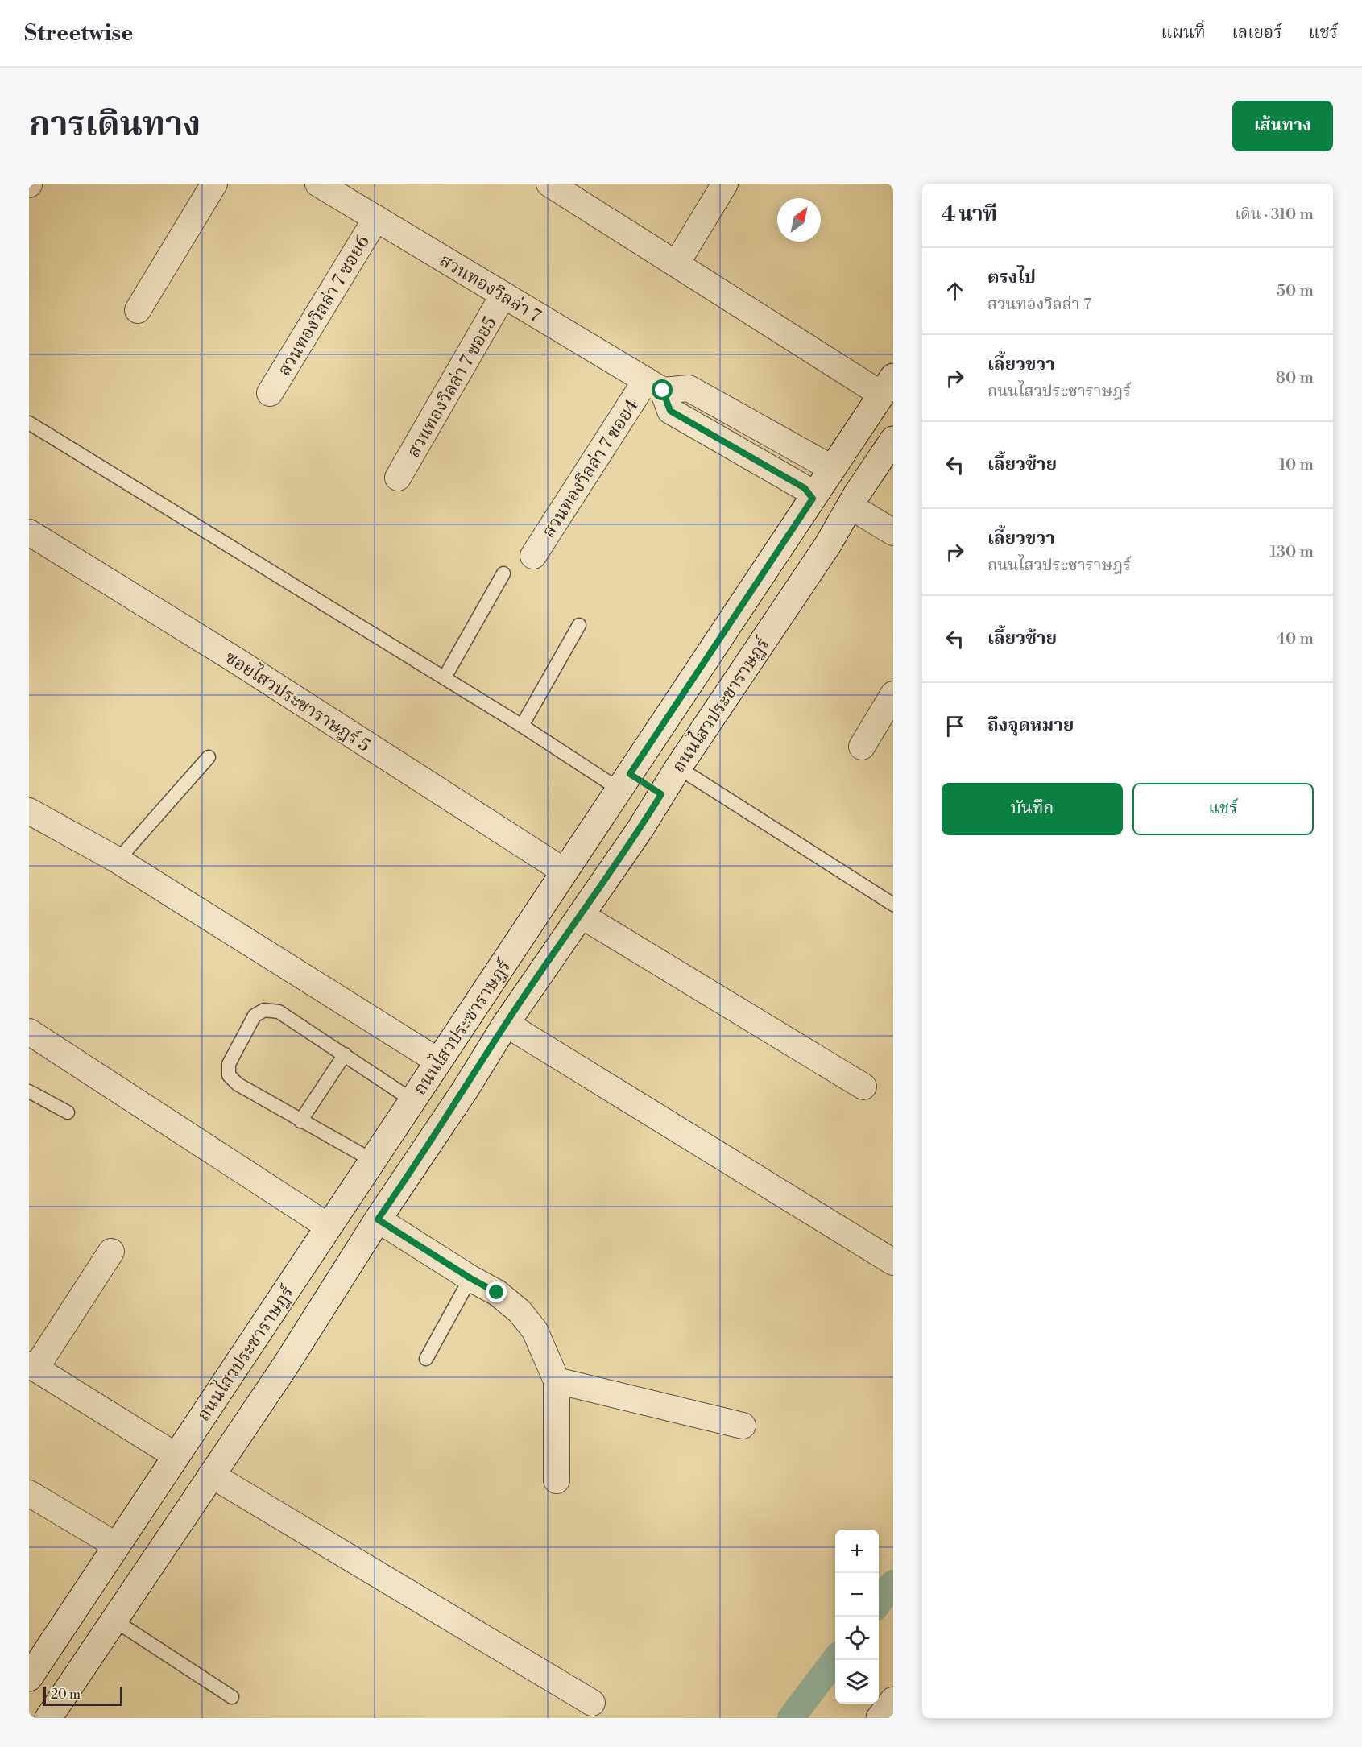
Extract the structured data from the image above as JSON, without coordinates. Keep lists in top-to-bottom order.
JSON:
{
  "streets": {
    "main road": ["ถนนไสวประชาราษฎร์"],
    "street": [
      "สวนทองวิลล่า 7",
      "สวนทองวิลล่า 7 ซอย6",
      "สวนทองวิลล่า 7 ซอย5",
      "สวนทองวิลล่า 7 ซอย4",
      "ซอยไสวประชาราษฎร์ 5"
    ]
  },
  "crossings": [
    ["สวนทองวิลล่า 7", "สวนทองวิลล่า 7 ซอย6"],
    ["สวนทองวิลล่า 7", "สวนทองวิลล่า 7 ซอย5"],
    ["สวนทองวิลล่า 7", "สวนทองวิลล่า 7 ซอย4"],
    ["ซอยไสวประชาราษฎร์ 5", "ถนนไสวประชาราษฎร์"]
  ],
  "scale_bar": "20 m",
  "north": "top right",
  "page": {
    "header": "Streetwise",
    "nav": ["แผนที่", "เลเยอร์", "แชร์"],
    "title": "การเดินทาง",
    "buttons": [
      "เส้นทาง",
      ["บันทึก", "แชร์"]
    ],
    "heading": ["4 นาที", "เดิน · 310 m"],
    "list": [
      ["ตรงไป", "สวนทองวิลล่า 7", "50 m"],
      ["เลี้ยวขวา", "ถนนไสวประชาราษฎร์", "80 m"],
      ["เลี้ยวซ้าย", "10 m"],
      ["เลี้ยวขวา", "ถนนไสวประชาราษฎร์", "130 m"],
      ["เลี้ยวซ้าย", "40 m"],
      "ถึงจุดหมาย"
    ],
    "map_buttons": ["+", "−"],
    "scale": "20 m"
  }
}
